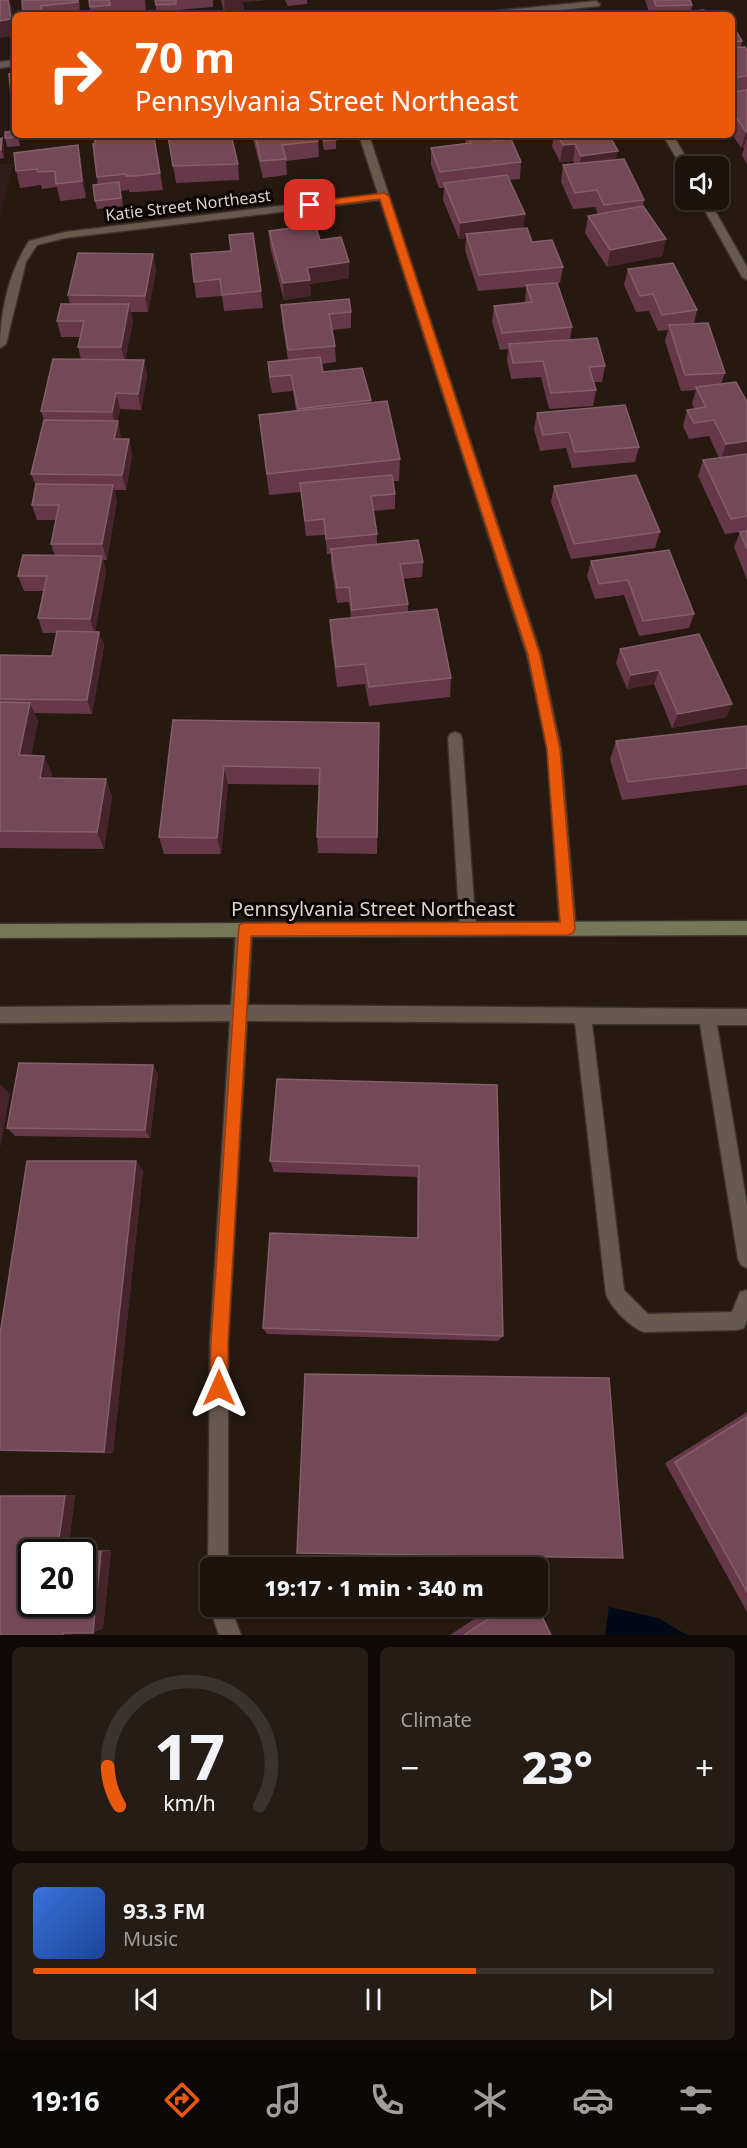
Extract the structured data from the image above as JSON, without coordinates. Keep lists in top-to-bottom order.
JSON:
{
  "streets": {
    "street": ["Katie Street Northeast", "Pennsylvania Street Northeast"]
  },
  "page": {
    "turn": ["70 m", "Pennsylvania Street Northeast"],
    "limit": "20",
    "trip": "19:17 · 1 min · 340 m",
    "tile": "Climate",
    "heat": ["−", "23°", "+"],
    "song": ["93.3 FM", "Music"],
    "tabs": "19:16",
    "gauge": ["17", "km/h"]
  }
}
